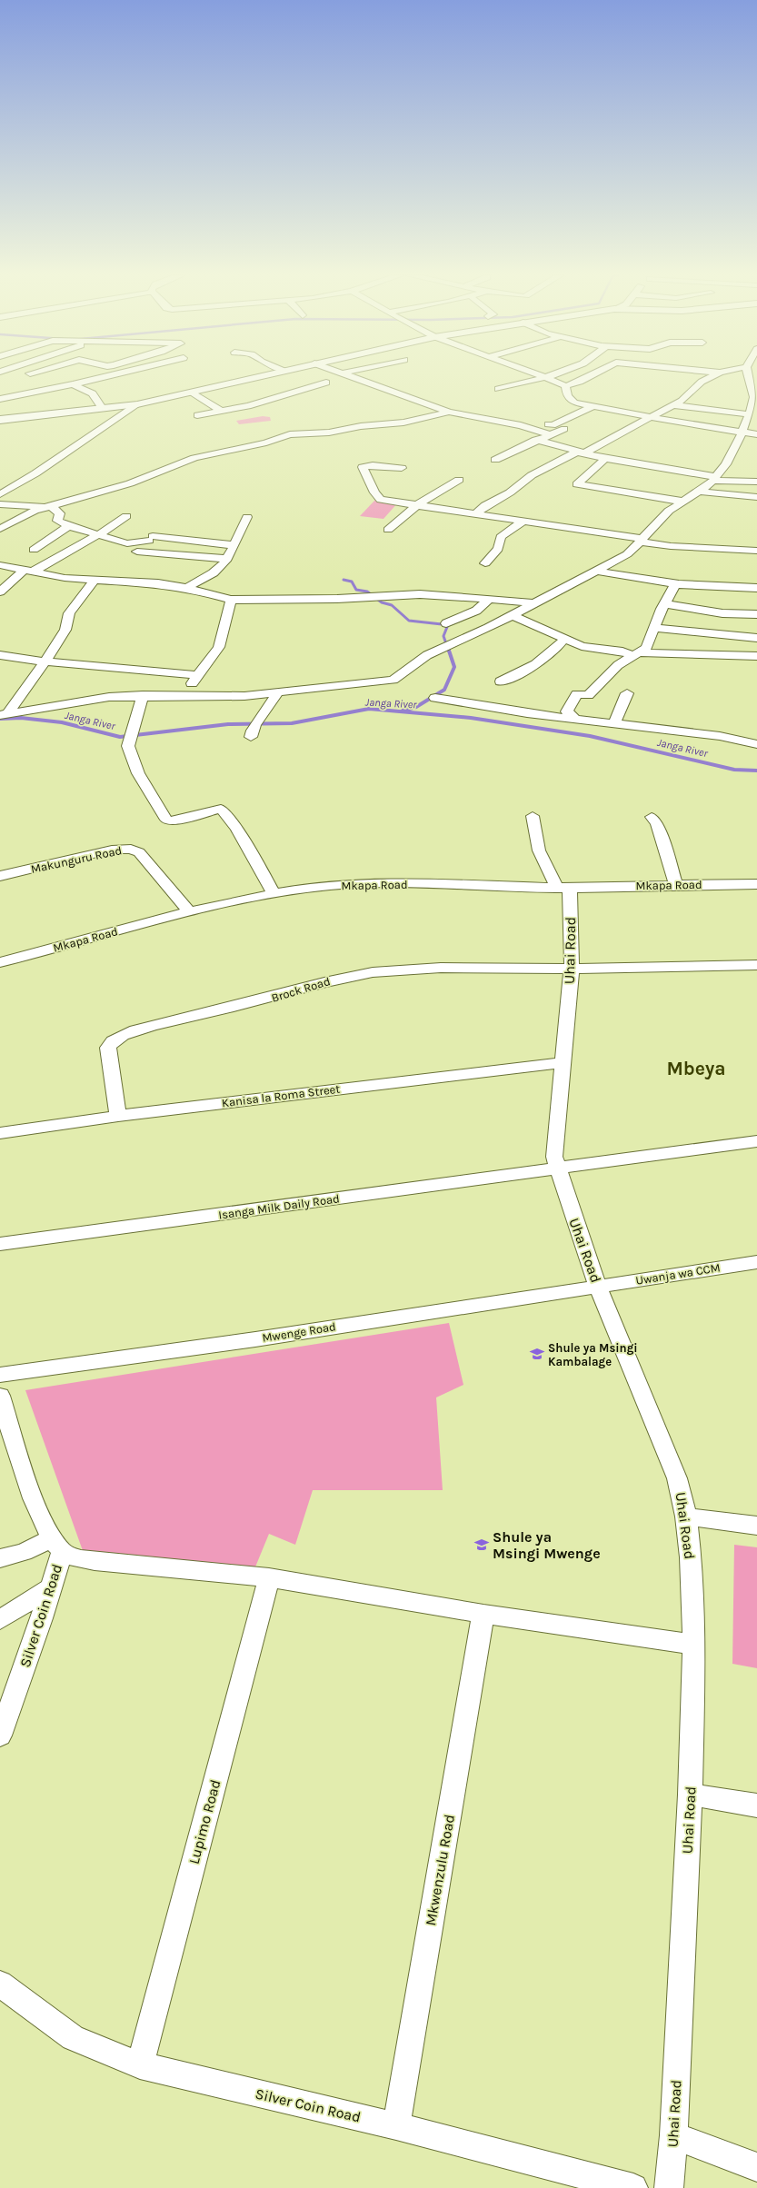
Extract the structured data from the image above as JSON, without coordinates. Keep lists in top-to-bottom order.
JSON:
{
  "streets": {
    "street": [
      "Makunguru Road",
      "Mkapa Road",
      "Uhai Road",
      "Brock Road",
      "Kanisa la Roma Street",
      "Isanga Milk Daily Road",
      "Uwanja wa CCM",
      "Mwenge Road",
      "Silver Coin Road",
      "Lupimo Road",
      "Mkwenzulu Road"
    ]
  },
  "crossings": [
    ["Makunguru Road", "Mkapa Road"],
    ["Mkapa Road", "Uhai Road"],
    ["Uhai Road", "Brock Road"],
    ["Uhai Road", "Kanisa la Roma Street"],
    ["Uhai Road", "Isanga Milk Daily Road"],
    ["Uhai Road", "Uwanja wa CCM"],
    ["Uhai Road", "Mwenge Road"],
    ["Brock Road", "Kanisa la Roma Street"],
    ["Uwanja wa CCM", "Mwenge Road"],
    ["Silver Coin Road", "Lupimo Road"],
    ["Silver Coin Road", "Mkwenzulu Road"]
  ],
  "districts": ["Mbeya"],
  "water": ["Janga River"],
  "places": {
    "school or university": ["Shule ya Msingi Kambalage", "Shule ya Msingi Mwenge"]
  }
}
